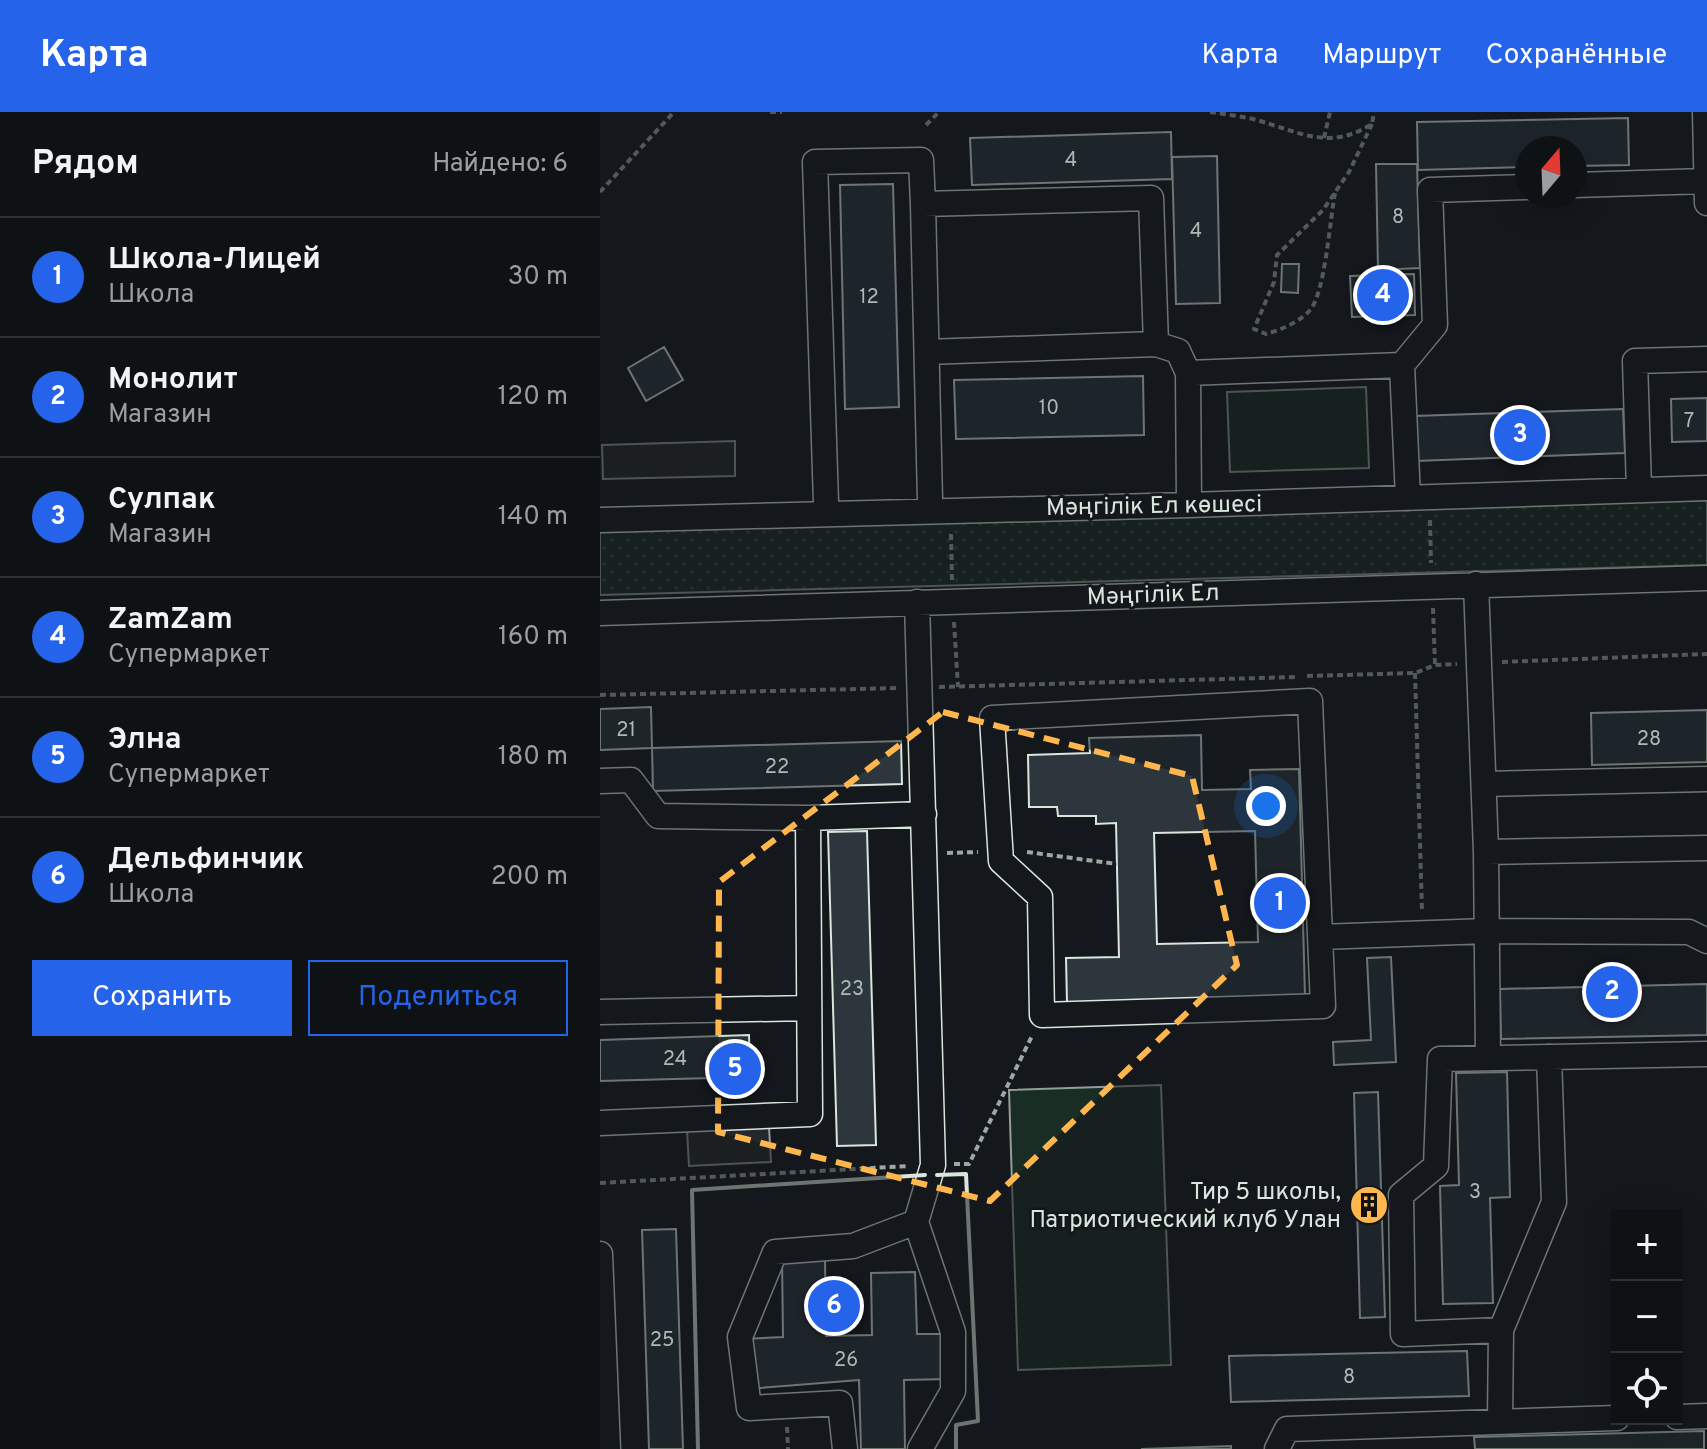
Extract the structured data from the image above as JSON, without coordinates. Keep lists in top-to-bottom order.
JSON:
{
  "streets": {
    "street": ["Мәңгілік Ел көшесі", "Мәңгілік Ел"]
  },
  "places": {
    "building": ["Тир 5 школы, Патриотический клуб Улан"]
  },
  "house_numbers": [
    "4",
    "8",
    "4",
    "12",
    "10",
    "7",
    "21",
    "28",
    "22",
    "23",
    "24",
    "3",
    "25",
    "26",
    "8"
  ],
  "north": "top",
  "page": {
    "header": "Карта",
    "nav": ["Карта", "Маршрут", "Сохранённые"],
    "heading": ["Рядом", "Найдено: 6"],
    "list": [
      {
        "mark": "1",
        "name": "Школа-Лицей",
        "note": "Школа",
        "value": "30 m"
      },
      {
        "mark": "2",
        "name": "Монолит",
        "note": "Магазин",
        "value": "120 m"
      },
      {
        "mark": "3",
        "name": "Сулпак",
        "note": "Магазин",
        "value": "140 m"
      },
      {
        "mark": "4",
        "name": "ZamZam",
        "note": "Супермаркет",
        "value": "160 m"
      },
      {
        "mark": "5",
        "name": "Элна",
        "note": "Супермаркет",
        "value": "180 m"
      },
      {
        "mark": "6",
        "name": "Дельфинчик",
        "note": "Школа",
        "value": "200 m"
      }
    ],
    "pins": [
      "4",
      "3",
      "1",
      "2",
      "5",
      "6"
    ],
    "buttons": ["Сохранить", "Поделиться"],
    "map_buttons": ["+", "−"]
  }
}
